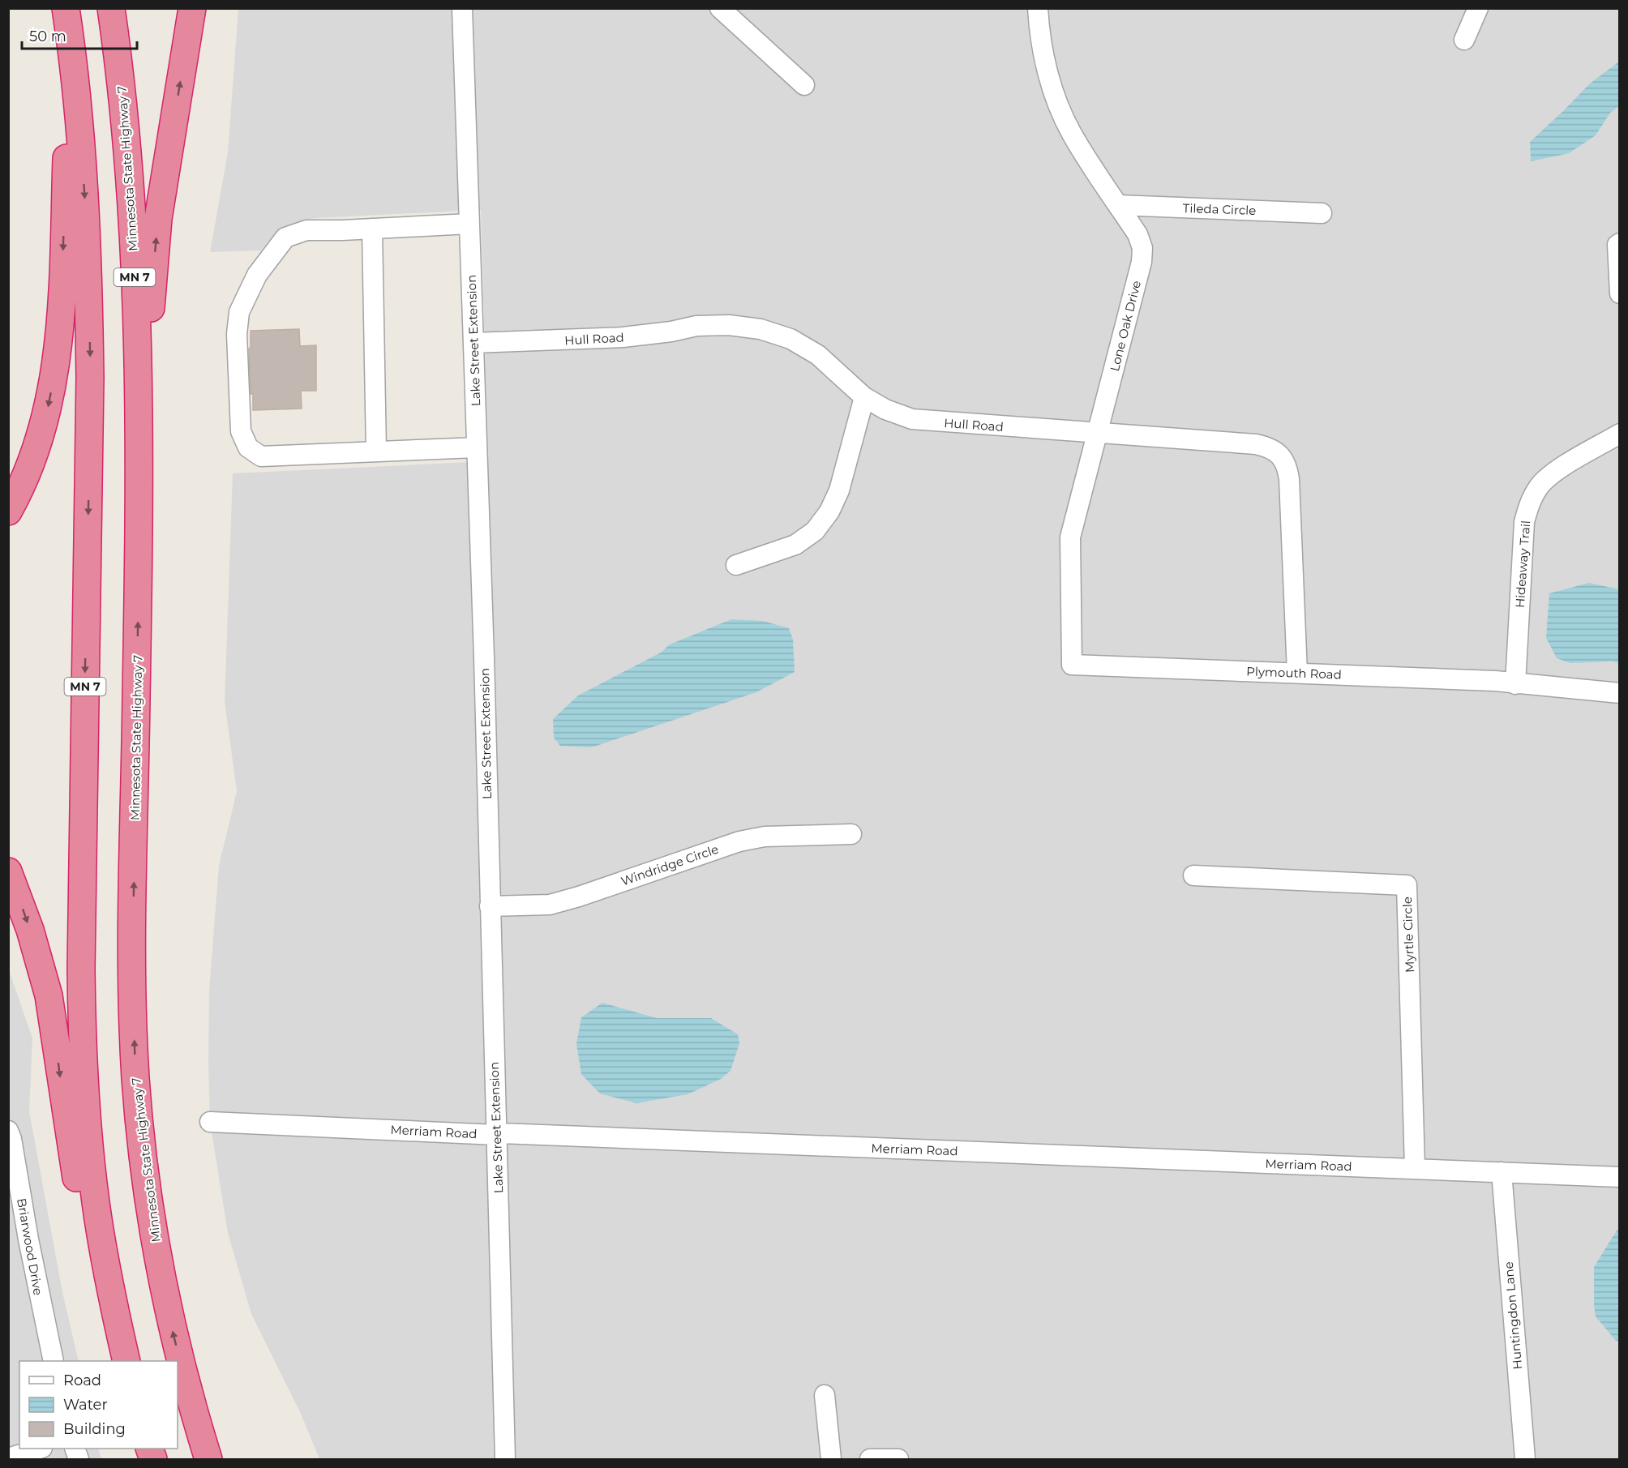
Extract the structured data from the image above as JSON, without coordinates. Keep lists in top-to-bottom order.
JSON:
{
  "streets": {
    "highway": ["Minnesota State Highway 7", "MN 7"],
    "street": [
      "Tileda Circle",
      "Lone Oak Drive",
      "Hull Road",
      "Lake Street Extension",
      "Hideaway Trail",
      "Plymouth Road",
      "Windridge Circle",
      "Myrtle Circle",
      "Merriam Road",
      "Briarwood Drive",
      "Huntingdon Lane"
    ]
  },
  "crossings": [
    ["Tileda Circle", "Lone Oak Drive"],
    ["Lone Oak Drive", "Hull Road"],
    ["Lone Oak Drive", "Plymouth Road"],
    ["Hull Road", "Lake Street Extension"],
    ["Hull Road", "Plymouth Road"],
    ["Lake Street Extension", "Windridge Circle"],
    ["Lake Street Extension", "Merriam Road"],
    ["Hideaway Trail", "Plymouth Road"],
    ["Myrtle Circle", "Merriam Road"],
    ["Merriam Road", "Huntingdon Lane"]
  ],
  "legend": ["Road", "Water", "Building"],
  "scale_bar": "50 m"
}
